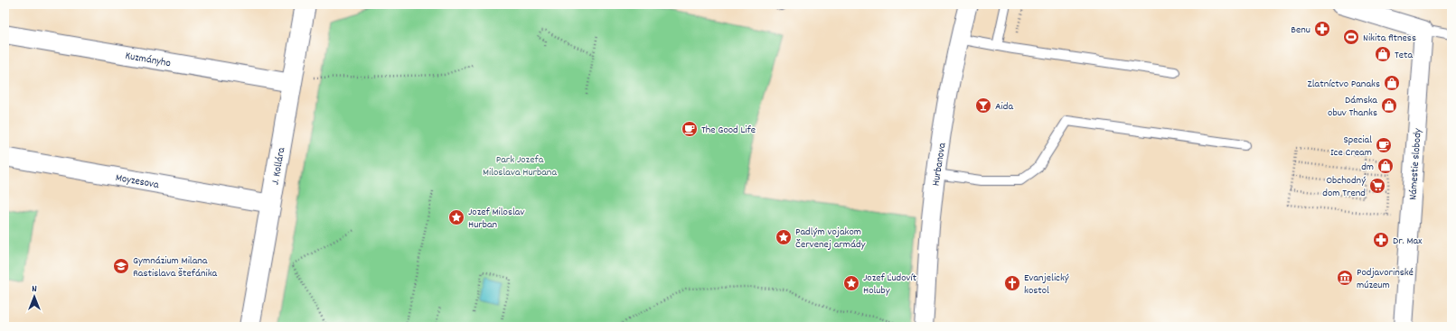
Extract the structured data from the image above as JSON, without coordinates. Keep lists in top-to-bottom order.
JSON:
{
  "streets": {
    "main road": ["J. Kollára"],
    "street": [
      "Kuzmányho",
      "Hurbanova",
      "Námestie slobody",
      "Moyzesova"
    ]
  },
  "crossings": [
    ["Kuzmányho", "J. Kollára"],
    ["J. Kollára", "Moyzesova"]
  ],
  "parks": ["Park Jozefa Miloslava Hurbana"],
  "places": {
    "pharmacy": ["Benu", "Dr. Max"],
    "sports": ["Nikita fitness"],
    "shop": [
      "Teta",
      "Zlatníctvo Panaks",
      "Dámska obuv Thanks",
      "dm"
    ],
    "bar": ["Aida"],
    "cafe": ["The Good Life", "Special Ice Cream"],
    "supermarket": ["Obchodný dom Trend"],
    "place": ["Jozef Miloslav Hurban", "Padlým vojakom Červenej armády", "Jozef Ľudovít Holuby"],
    "school or university": ["Gymnázium Milana Rastislava Štefánika"],
    "museum": ["Podjavorinské múzeum"],
    "church": ["Evanjelický kostol"]
  },
  "north": "top"
}
